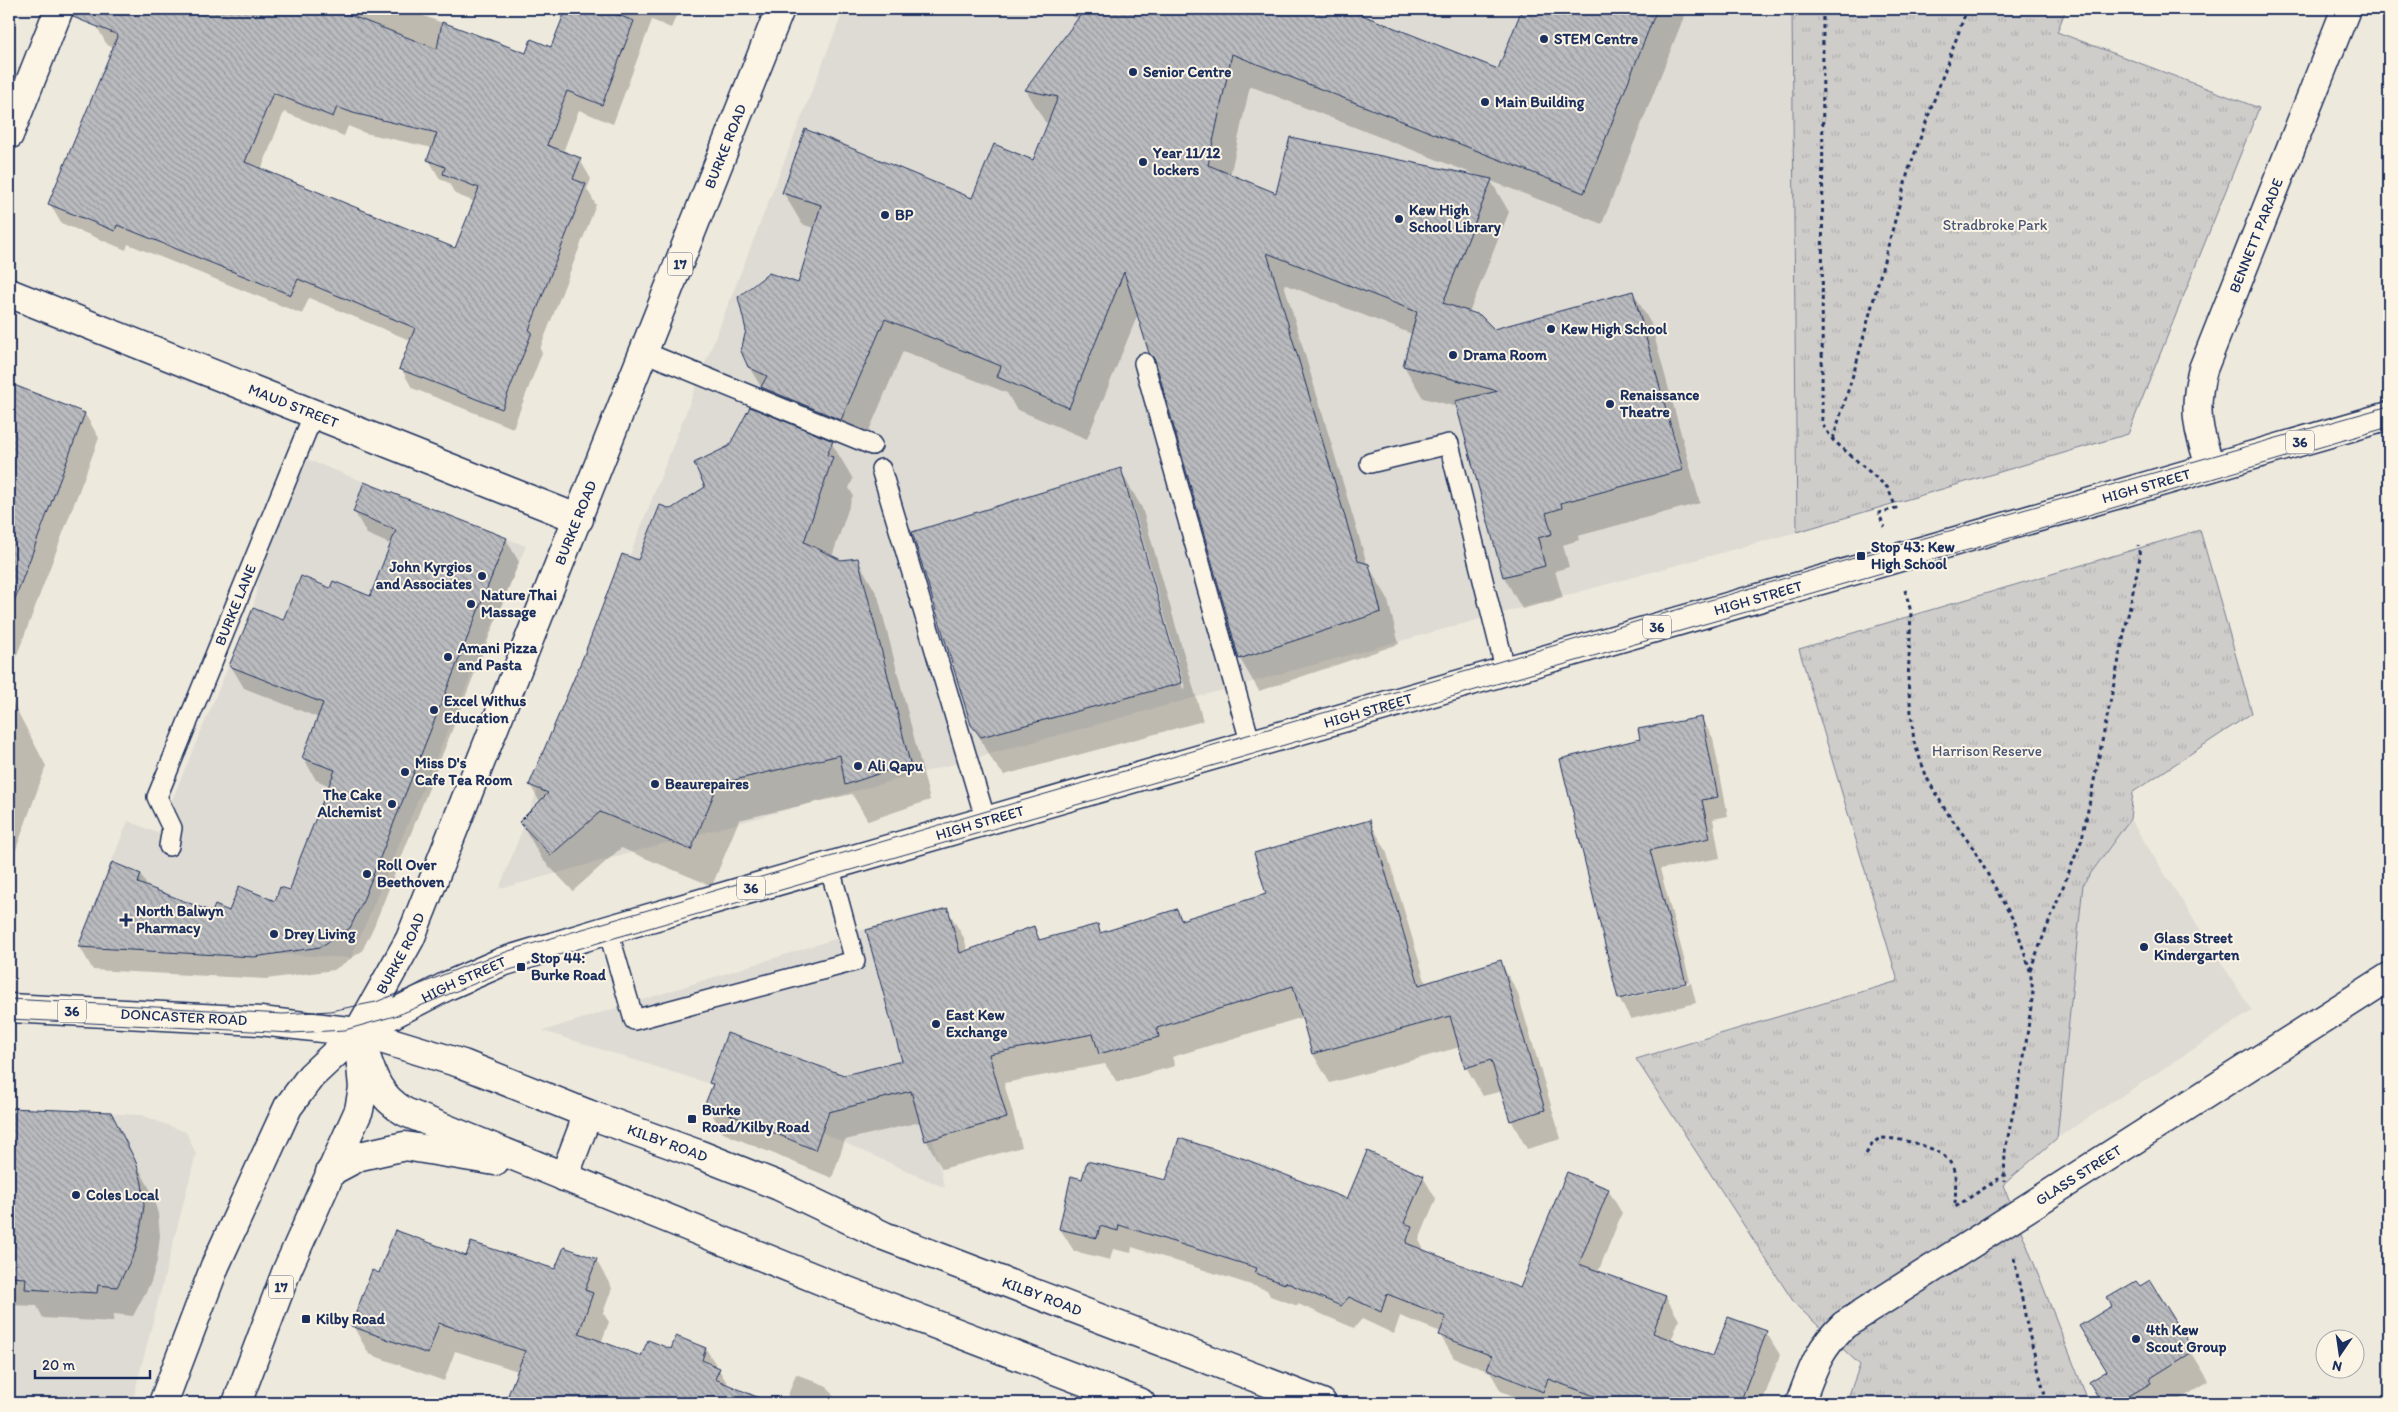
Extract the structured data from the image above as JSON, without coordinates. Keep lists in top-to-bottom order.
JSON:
{
  "streets": {
    "main road": [
      "BURKE ROAD",
      "BENNETT PARADE",
      "17",
      "MAUD STREET",
      "36",
      "HIGH STREET",
      "DONCASTER ROAD",
      "KILBY ROAD",
      "GLASS STREET"
    ],
    "lane": ["BURKE LANE"]
  },
  "crossings": [
    ["BURKE ROAD", "17"],
    ["BURKE ROAD", "MAUD STREET"],
    ["BURKE ROAD", "HIGH STREET"],
    ["BURKE ROAD", "DONCASTER ROAD"],
    ["BURKE ROAD", "KILBY ROAD"],
    ["BENNETT PARADE", "HIGH STREET"],
    ["17", "HIGH STREET"],
    ["17", "DONCASTER ROAD"],
    ["17", "KILBY ROAD"],
    ["MAUD STREET", "BURKE LANE"],
    ["HIGH STREET", "DONCASTER ROAD"],
    ["HIGH STREET", "KILBY ROAD"],
    ["DONCASTER ROAD", "KILBY ROAD"]
  ],
  "parks": ["Stradbroke Park", "Harrison Reserve"],
  "places": {
    "other": [
      "STEM Centre",
      "Senior Centre",
      "Main Building",
      "Year 11/12 lockers",
      "BP",
      "Kew High School Library",
      "Kew High School",
      "Drama Room",
      "Renaissance Theatre",
      "John Kyrgios and Associates",
      "Nature Thai Massage",
      "Amani Pizza and Pasta",
      "Excel Withus Education",
      "Ali Qapu",
      "Miss D's Cafe Tea Room",
      "Beaurepaires",
      "The Cake Alchemist",
      "Roll Over Beethoven",
      "Drey Living",
      "Glass Street Kindergarten",
      "East Kew Exchange",
      "Coles Local",
      "4th Kew Scout Group"
    ],
    "transit": [
      "Stop 43: Kew High School",
      "Stop 44: Burke Road",
      "Burke Road/Kilby Road",
      "Kilby Road"
    ],
    "health": ["North Balwyn Pharmacy"]
  },
  "scale_bar": "20 m",
  "north": "bottom"
}
